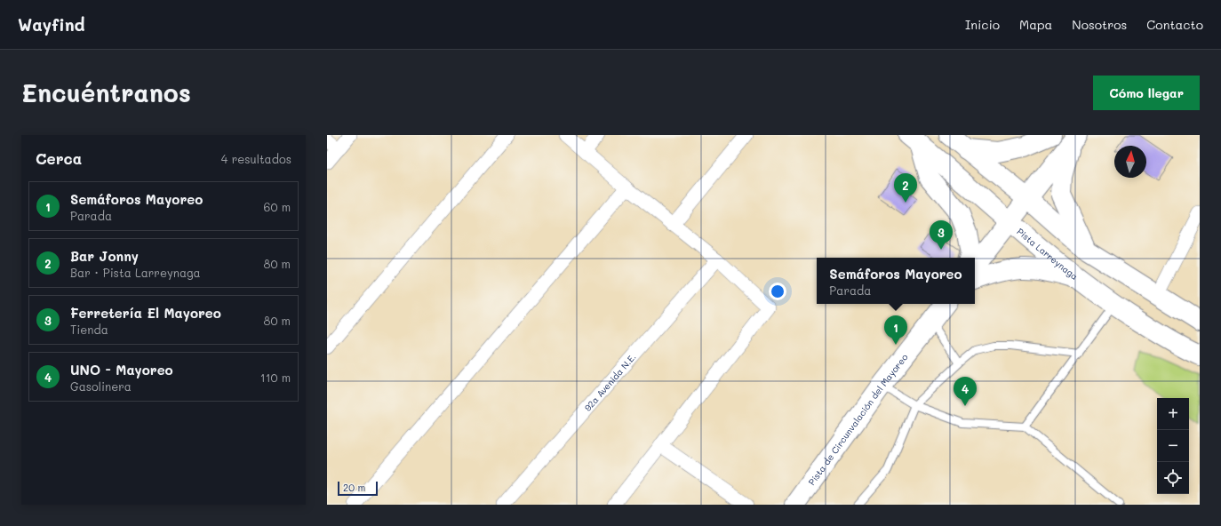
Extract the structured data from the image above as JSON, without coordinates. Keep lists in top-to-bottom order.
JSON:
{
  "streets": {
    "main road": ["Pista Larreynaga", "Pista de Circunvalación del Mayoreo"],
    "street": ["92a Avenida N.E."]
  },
  "scale_bar": "20 m",
  "north": "top",
  "page": {
    "header": "Wayfind",
    "nav": [
      "Inicio",
      "Mapa",
      "Nosotros",
      "Contacto"
    ],
    "buttons": "Cómo llegar",
    "title": "Encuéntranos",
    "heading": ["Cerca", "4 resultados"],
    "pins": [
      "2",
      "3",
      "1",
      "4"
    ],
    "list": [
      {
        "mark": "1",
        "name": "Semáforos Mayoreo",
        "note": "Parada",
        "value": "60 m"
      },
      {
        "mark": "2",
        "name": "Bar Jonny",
        "note": "Bar · Pista Larreynaga",
        "value": "80 m"
      },
      {
        "mark": "3",
        "name": "Ferretería El Mayoreo",
        "note": "Tienda",
        "value": "80 m"
      },
      {
        "mark": "4",
        "name": "UNO - Mayoreo",
        "note": "Gasolinera",
        "value": "110 m"
      }
    ],
    "popup": ["Semáforos Mayoreo", "Parada"],
    "map_buttons": ["+", "−"],
    "scale": "20 m"
  }
}
